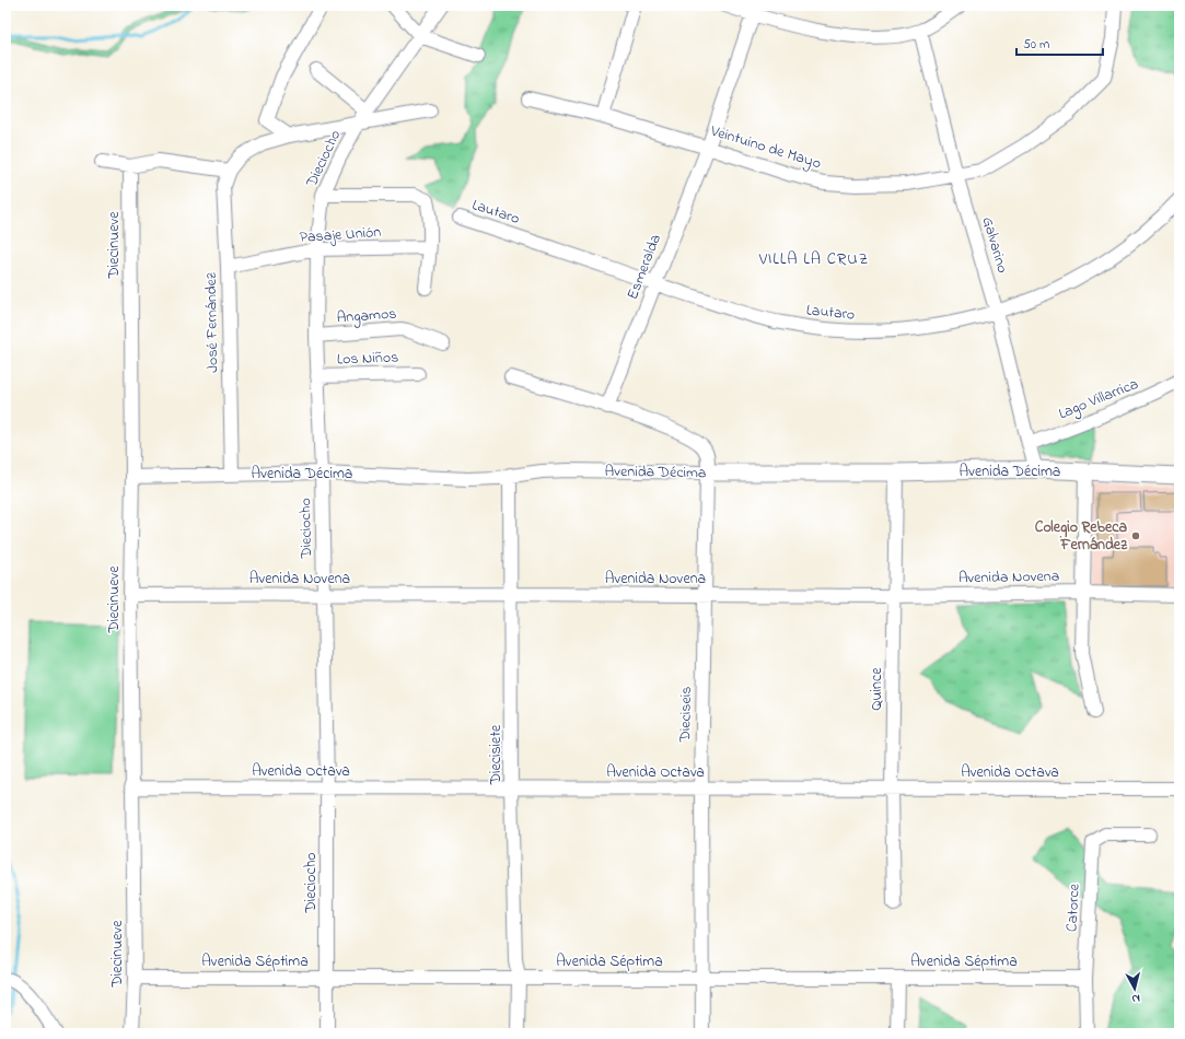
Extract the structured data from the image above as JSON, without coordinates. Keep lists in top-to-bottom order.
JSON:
{
  "streets": {
    "street": [
      "Veintuino de Mayo",
      "Dieciocho",
      "Lautaro",
      "Pasaje Unión",
      "Diecinueve",
      "Galvarino",
      "Esmeralda",
      "Angamos",
      "José Fernández",
      "Los Niños",
      "Lago Villarrica",
      "Avenida Décima",
      "Avenida Novena",
      "Quince",
      "Dieciseis",
      "Diecisiete",
      "Avenida Octava",
      "Catorce",
      "Avenida Séptima"
    ]
  },
  "crossings": [
    ["Veintuino de Mayo", "Galvarino"],
    ["Veintuino de Mayo", "Esmeralda"],
    ["Dieciocho", "Pasaje Unión"],
    ["Dieciocho", "Angamos"],
    ["Dieciocho", "Los Niños"],
    ["Dieciocho", "Avenida Décima"],
    ["Dieciocho", "Avenida Novena"],
    ["Dieciocho", "Avenida Octava"],
    ["Dieciocho", "Avenida Séptima"],
    ["Lautaro", "Galvarino"],
    ["Lautaro", "Esmeralda"],
    ["Pasaje Unión", "José Fernández"],
    ["Diecinueve", "Avenida Décima"],
    ["Diecinueve", "Avenida Novena"],
    ["Diecinueve", "Avenida Octava"],
    ["Diecinueve", "Avenida Séptima"],
    ["Galvarino", "Lago Villarrica"],
    ["Galvarino", "Avenida Décima"],
    ["José Fernández", "Avenida Décima"],
    ["Avenida Décima", "Quince"],
    ["Avenida Décima", "Dieciseis"],
    ["Avenida Décima", "Diecisiete"],
    ["Avenida Novena", "Quince"],
    ["Avenida Novena", "Dieciseis"],
    ["Avenida Novena", "Diecisiete"],
    ["Quince", "Avenida Octava"],
    ["Dieciseis", "Avenida Octava"],
    ["Dieciseis", "Avenida Séptima"],
    ["Diecisiete", "Avenida Octava"],
    ["Diecisiete", "Avenida Séptima"],
    ["Catorce", "Avenida Séptima"]
  ],
  "districts": ["VILLA LA CRUZ"],
  "places": ["Colegio Rebeca Fernández"],
  "scale_bar": "50 m",
  "north": "bottom"
}
